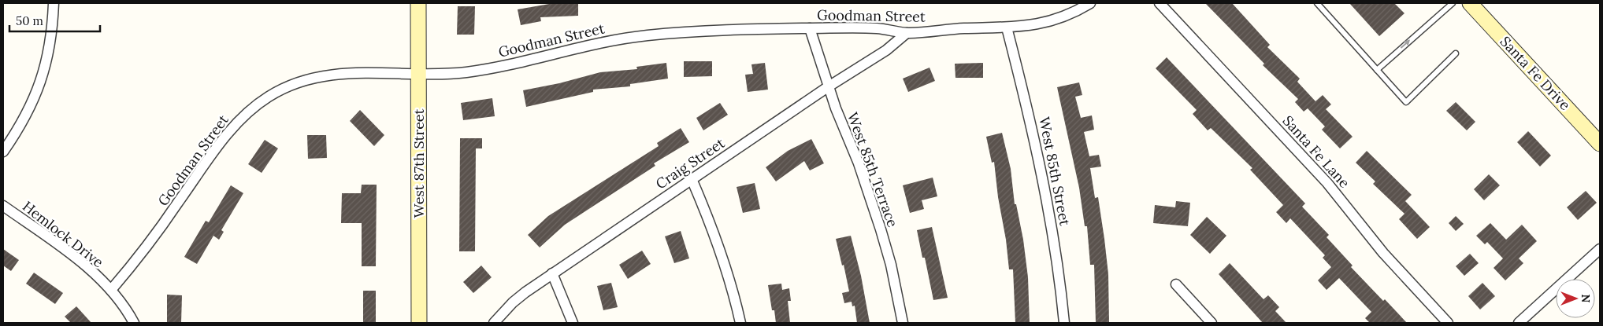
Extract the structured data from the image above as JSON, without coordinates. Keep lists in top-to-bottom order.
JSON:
{
  "streets": {
    "street": [
      "Goodman Street",
      "Santa Fe Drive",
      "Santa Fe Lane",
      "West 87th Street",
      "Craig Street",
      "West 85th Terrace",
      "West 85th Street",
      "Hemlock Drive"
    ]
  },
  "crossings": [
    ["Goodman Street", "West 87th Street"],
    ["Goodman Street", "Craig Street"],
    ["Goodman Street", "West 85th Terrace"],
    ["Goodman Street", "West 85th Street"],
    ["Goodman Street", "Hemlock Drive"],
    ["Craig Street", "West 85th Terrace"]
  ],
  "scale_bar": "50 m",
  "north": "right"
}
